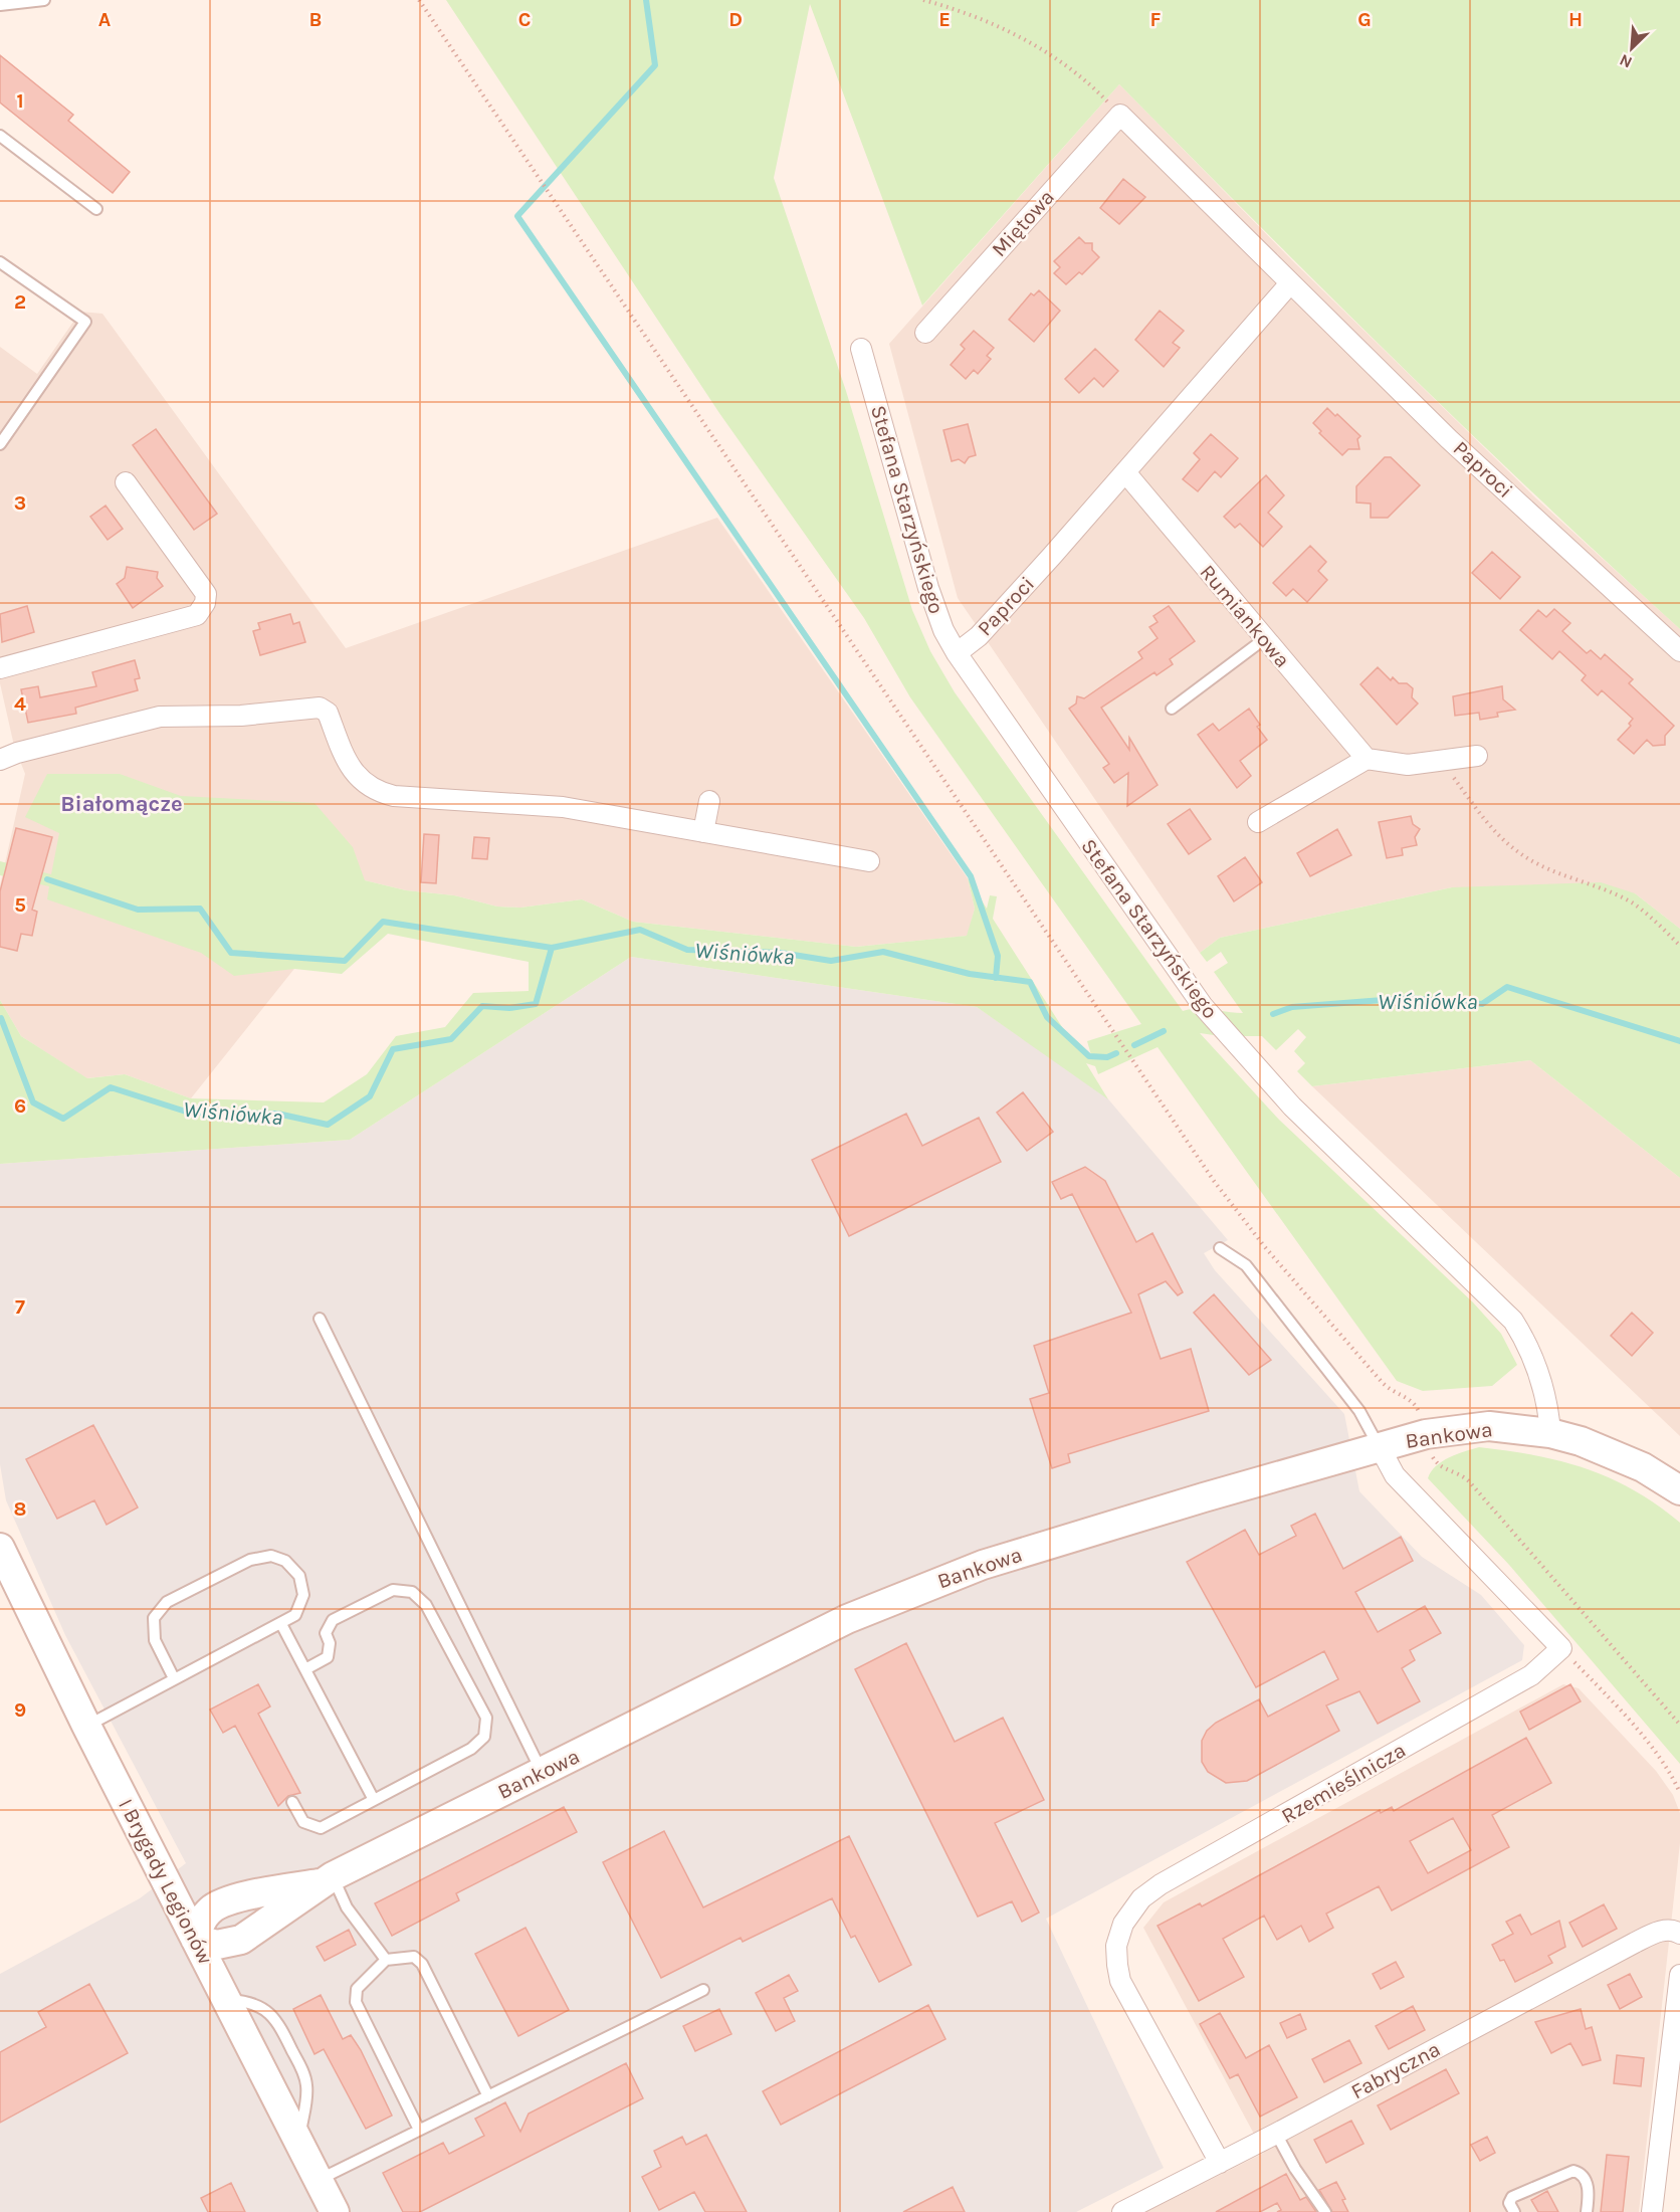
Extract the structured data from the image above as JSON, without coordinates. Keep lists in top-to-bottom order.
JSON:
{
  "streets": {
    "street": [
      "Miętowa",
      "Paproci",
      "Stefana Starzyńskiego",
      "Rumiankowa",
      "Bankowa",
      "Rzemieślnicza",
      "I Brygady Legionów",
      "Fabryczna"
    ]
  },
  "crossings": [
    ["Miętowa", "Paproci"],
    ["Paproci", "Stefana Starzyńskiego"],
    ["Paproci", "Rumiankowa"],
    ["Stefana Starzyńskiego", "Bankowa"],
    ["Bankowa", "I Brygady Legionów"],
    ["Rzemieślnicza", "Fabryczna"]
  ],
  "districts": ["Białomącze"],
  "water": ["Wiśniówka"],
  "north": "bottom left",
  "grid": {
    "columns": [
      "A",
      "B",
      "C",
      "D",
      "E",
      "F",
      "G",
      "H"
    ],
    "rows": [
      "1",
      "2",
      "3",
      "4",
      "5",
      "6",
      "7",
      "8",
      "9"
    ]
  }
}
